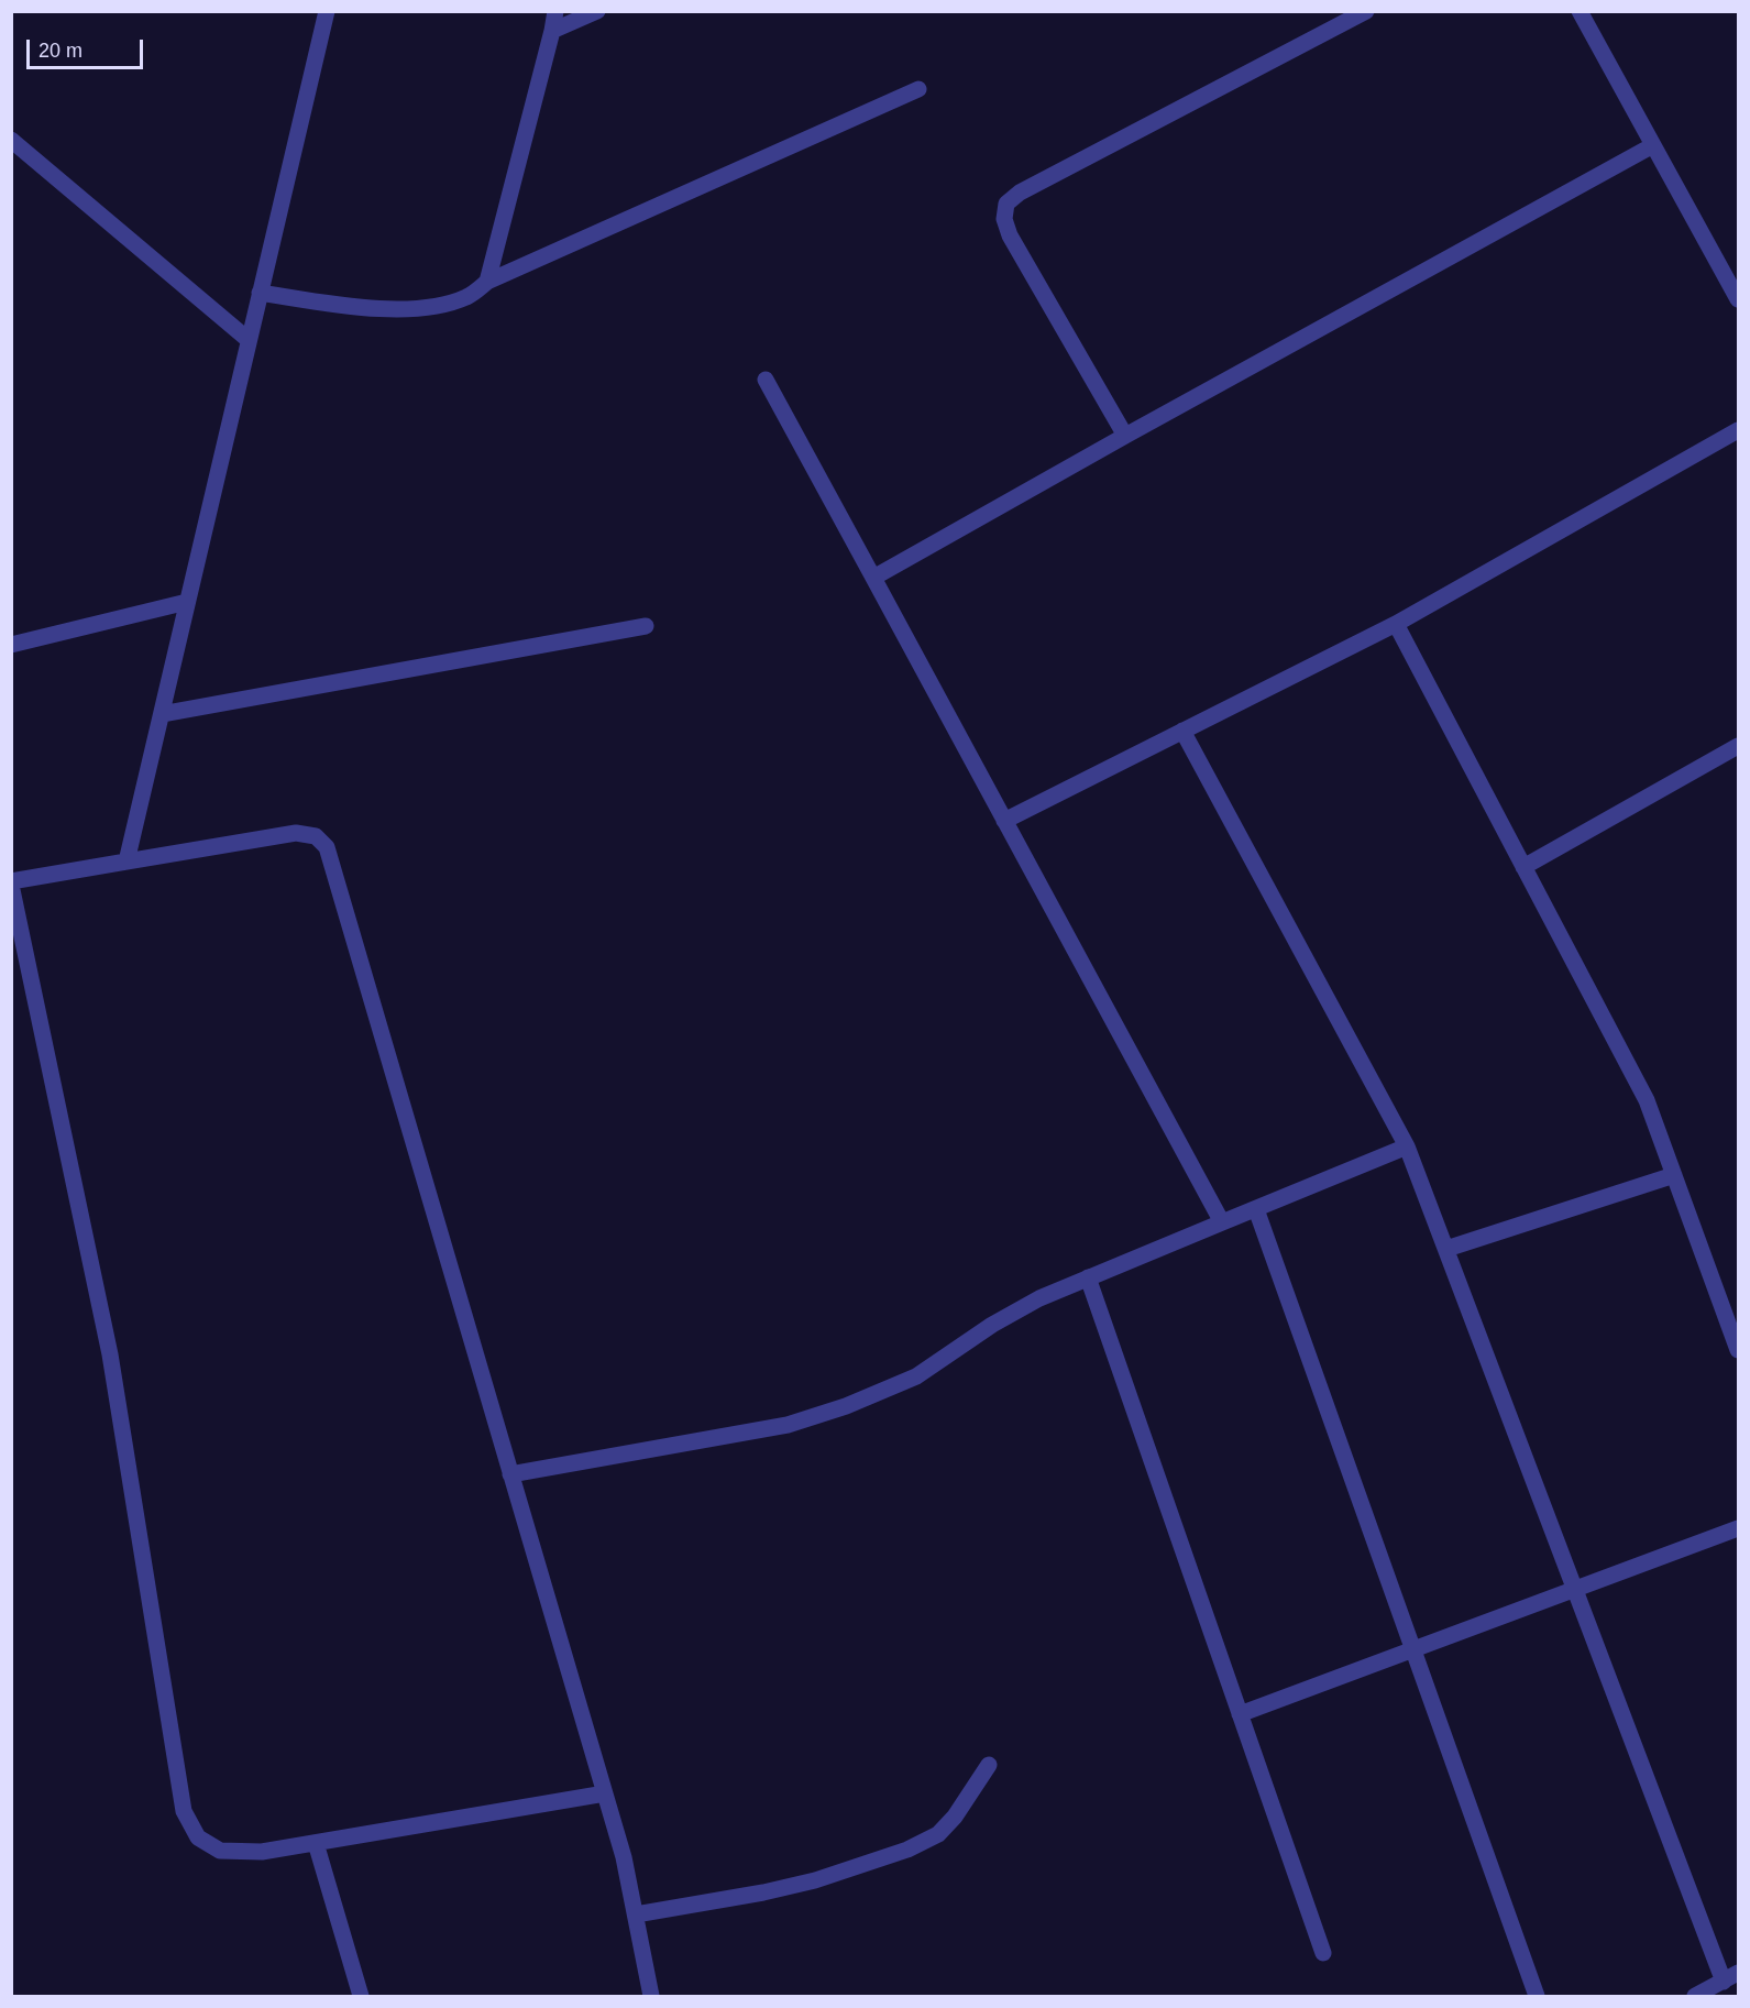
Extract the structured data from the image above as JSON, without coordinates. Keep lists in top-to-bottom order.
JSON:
{
  "scale_bar": "20 m"
}
